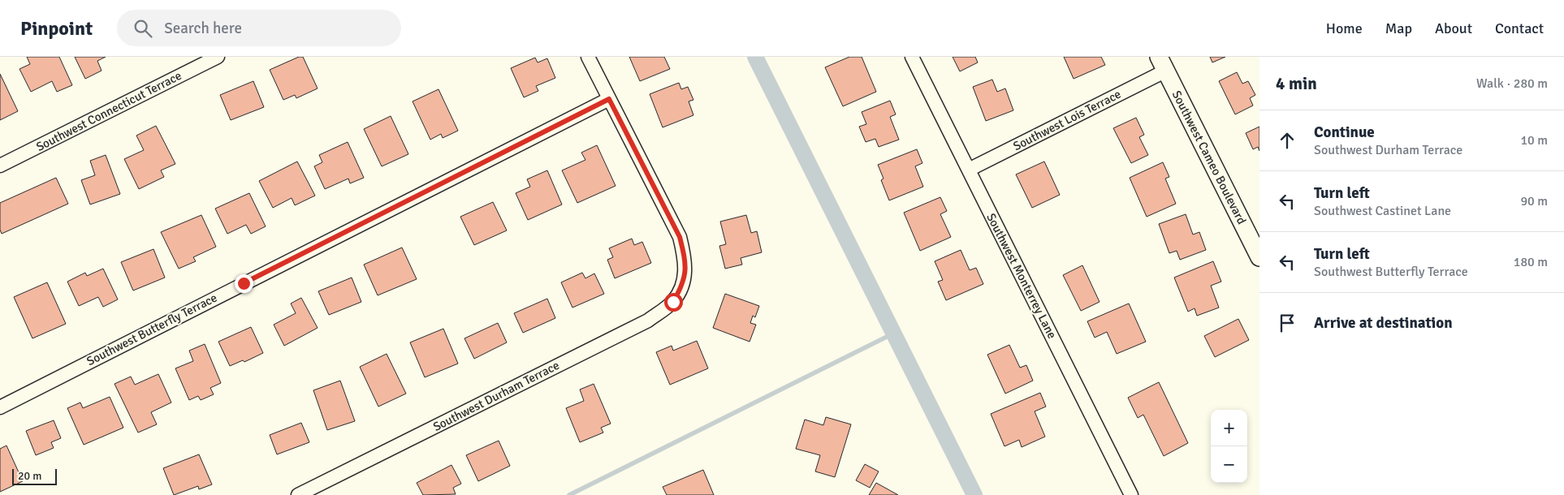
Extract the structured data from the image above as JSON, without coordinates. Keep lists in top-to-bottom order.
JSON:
{
  "streets": {
    "street": [
      "Southwest Connecticut Terrace",
      "Southwest Lois Terrace",
      "Southwest Cameo Boulevard",
      "Southwest Monterrey Lane",
      "Southwest Butterfly Terrace",
      "Southwest Durham Terrace"
    ]
  },
  "crossings": [
    ["Southwest Lois Terrace", "Southwest Cameo Boulevard"],
    ["Southwest Lois Terrace", "Southwest Monterrey Lane"],
    ["Southwest Butterfly Terrace", "Southwest Durham Terrace"]
  ],
  "scale_bar": "20 m",
  "page": {
    "header": "Pinpoint",
    "search": "Search here",
    "nav": [
      "Home",
      "Map",
      "About",
      "Contact"
    ],
    "heading": ["4 min", "Walk · 280 m"],
    "list": [
      ["Continue", "Southwest Durham Terrace", "10 m"],
      ["Turn left", "Southwest Castinet Lane", "90 m"],
      ["Turn left", "Southwest Butterfly Terrace", "180 m"],
      "Arrive at destination"
    ],
    "map_buttons": ["+", "−"],
    "scale": "20 m"
  }
}
